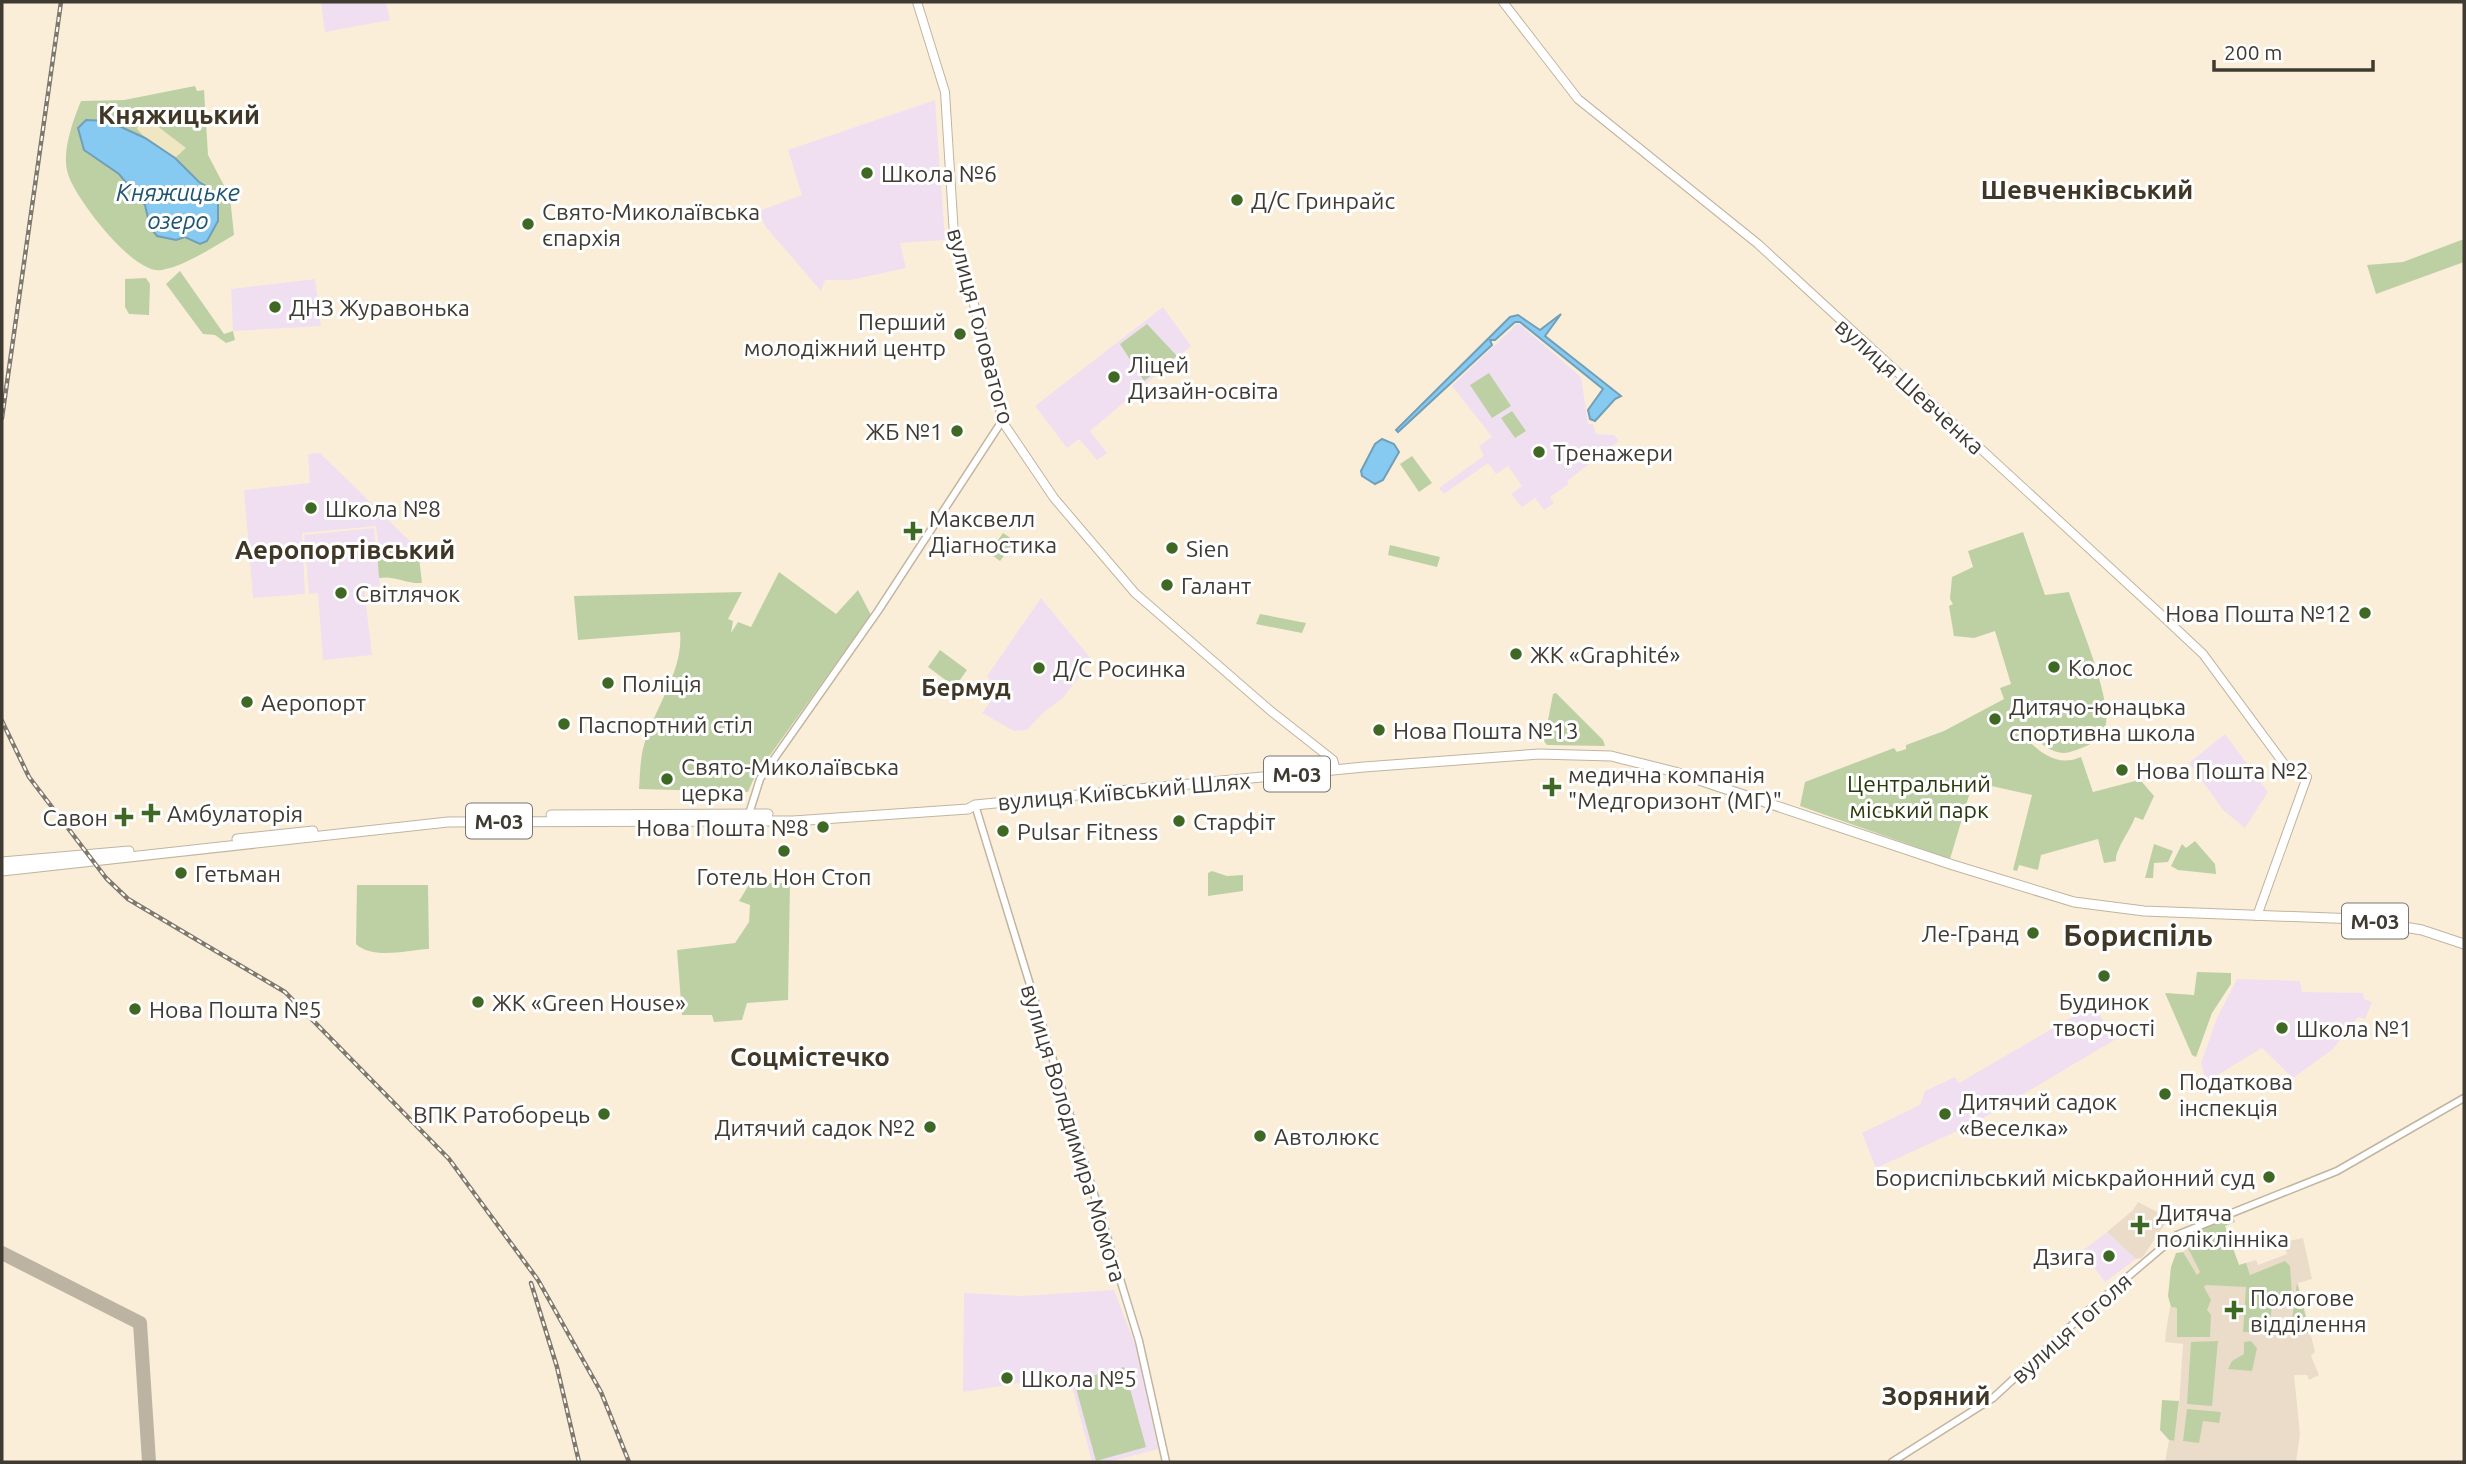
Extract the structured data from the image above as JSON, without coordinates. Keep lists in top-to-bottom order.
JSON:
{
  "streets": {
    "highway": ["М-03", "вулиця Київський Шлях"],
    "main road": ["вулиця Головатого", "вулиця Шевченка"],
    "street": ["вулиця Володимира Момота", "вулиця Гоголя"]
  },
  "crossings": [
    ["вулиця Головатого", "вулиця Київський Шлях"],
    ["вулиця Шевченка", "вулиця Київський Шлях"],
    ["вулиця Київський Шлях", "вулиця Володимира Момота"]
  ],
  "districts": [
    "Княжицький",
    "Шевченківський",
    "Аеропортівський",
    "Бермуд",
    "Бориспіль",
    "Соцмістечко",
    "Зоряний"
  ],
  "water": ["Княжицьке озеро"],
  "parks": ["Центральний міський парк"],
  "places": {
    "other": [
      "Школа №6",
      "Д/С Гринрайс",
      "Свято-Миколаївська єпархія",
      "ДНЗ Журавонька",
      "Перший молодіжний центр",
      "Ліцей Дизайн-освіта",
      "ЖБ №1",
      "Тренажери",
      "Школа №8",
      "Sien",
      "Галант",
      "Світлячок",
      "Нова Пошта №12",
      "ЖК «Graphité»",
      "Колос",
      "Д/С Росинка",
      "Поліція",
      "Аеропорт",
      "Дитячо-юнацька спортивна школа",
      "Паспортний стіл",
      "Нова Пошта №13",
      "Нова Пошта №2",
      "Свято-Миколаївська церка",
      "Старфіт",
      "Нова Пошта №8",
      "Pulsar Fitness",
      "Готель Нон Стоп",
      "Гетьман",
      "Ле-Гранд",
      "Будинок творчості",
      "ЖК «Green House»",
      "Нова Пошта №5",
      "Школа №1",
      "Податкова інспекція",
      "ВПК Ратоборець",
      "Дитячий садок «Веселка»",
      "Дитячий садок №2",
      "Автолюкс",
      "Бориспільський міськрайонний суд",
      "Дзига",
      "Школа №5"
    ],
    "health": [
      "Максвелл Діагностика",
      "медична компанія \"Медгоризонт (МГ)\"",
      "Амбулаторія",
      "Савон",
      "Дитяча поліклінніка",
      "Пологове відділення"
    ]
  },
  "scale_bar": "200 m"
}
